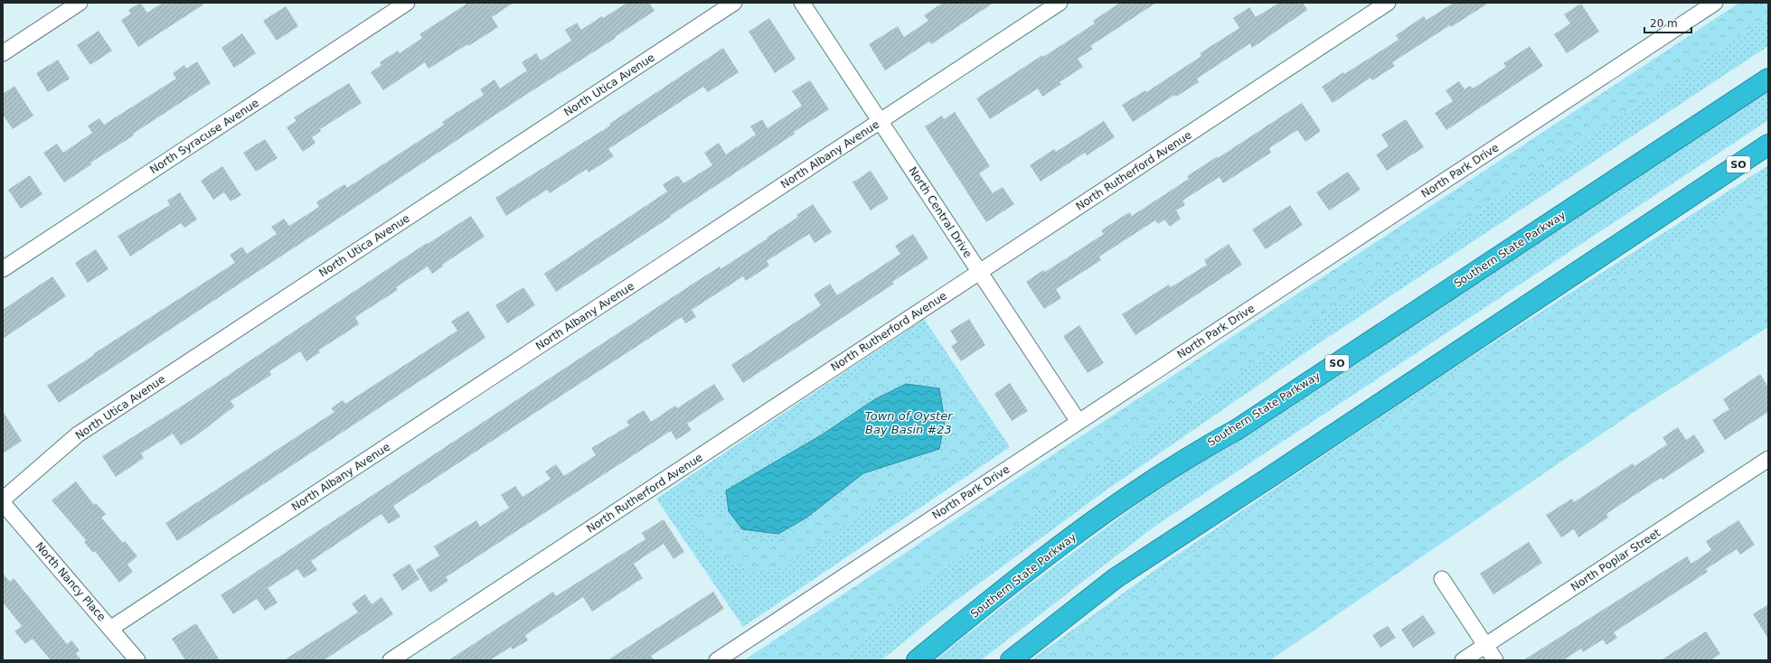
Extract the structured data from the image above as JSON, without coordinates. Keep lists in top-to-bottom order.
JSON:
{
  "streets": {
    "highway": ["SO", "Southern State Parkway"],
    "street": [
      "North Utica Avenue",
      "North Syracuse Avenue",
      "North Albany Avenue",
      "North Rutherford Avenue",
      "North Park Drive",
      "North Central Drive",
      "North Poplar Street",
      "North Nancy Place"
    ]
  },
  "crossings": [
    ["North Albany Avenue", "North Central Drive"],
    ["North Albany Avenue", "North Nancy Place"],
    ["North Rutherford Avenue", "North Central Drive"],
    ["North Park Drive", "North Central Drive"]
  ],
  "water": ["Town of Oyster Bay Basin #23"],
  "scale_bar": "20 m"
}
